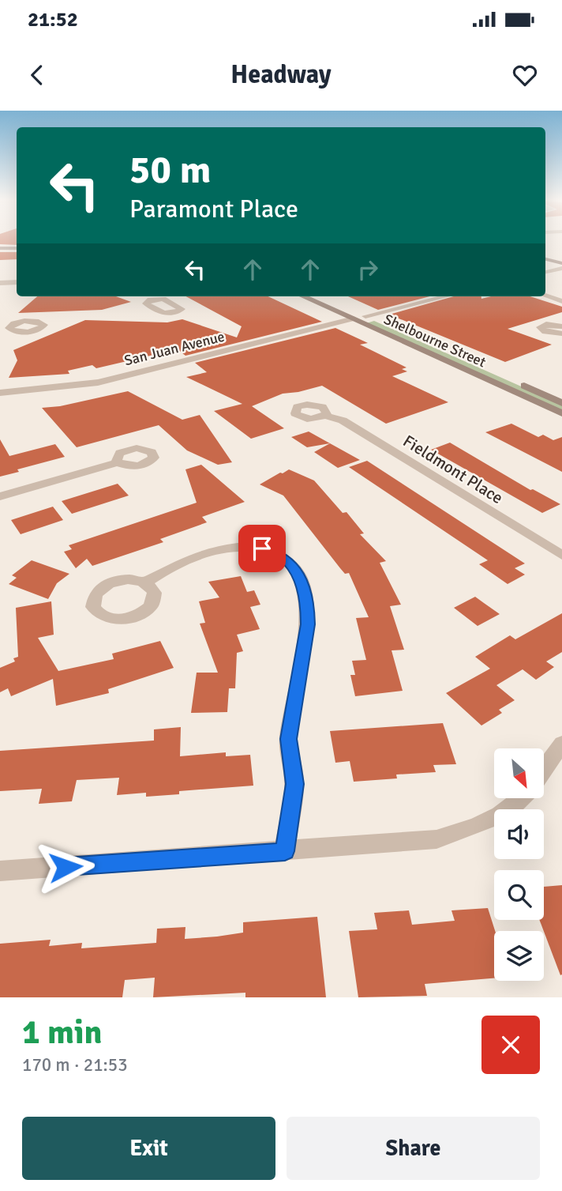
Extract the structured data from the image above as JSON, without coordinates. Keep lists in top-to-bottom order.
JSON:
{
  "streets": {
    "main road": ["Shelbourne Street"],
    "street": ["San Juan Avenue", "Fieldmont Place"]
  },
  "crossings": [
    ["Shelbourne Street", "San Juan Avenue"]
  ],
  "north": "bottom right",
  "page": {
    "status": "21:52",
    "header": "Headway",
    "turn": ["50 m", "Paramont Place"],
    "heading": ["1 min", "170 m · 21:53"],
    "buttons": ["Exit", "Share"]
  }
}
